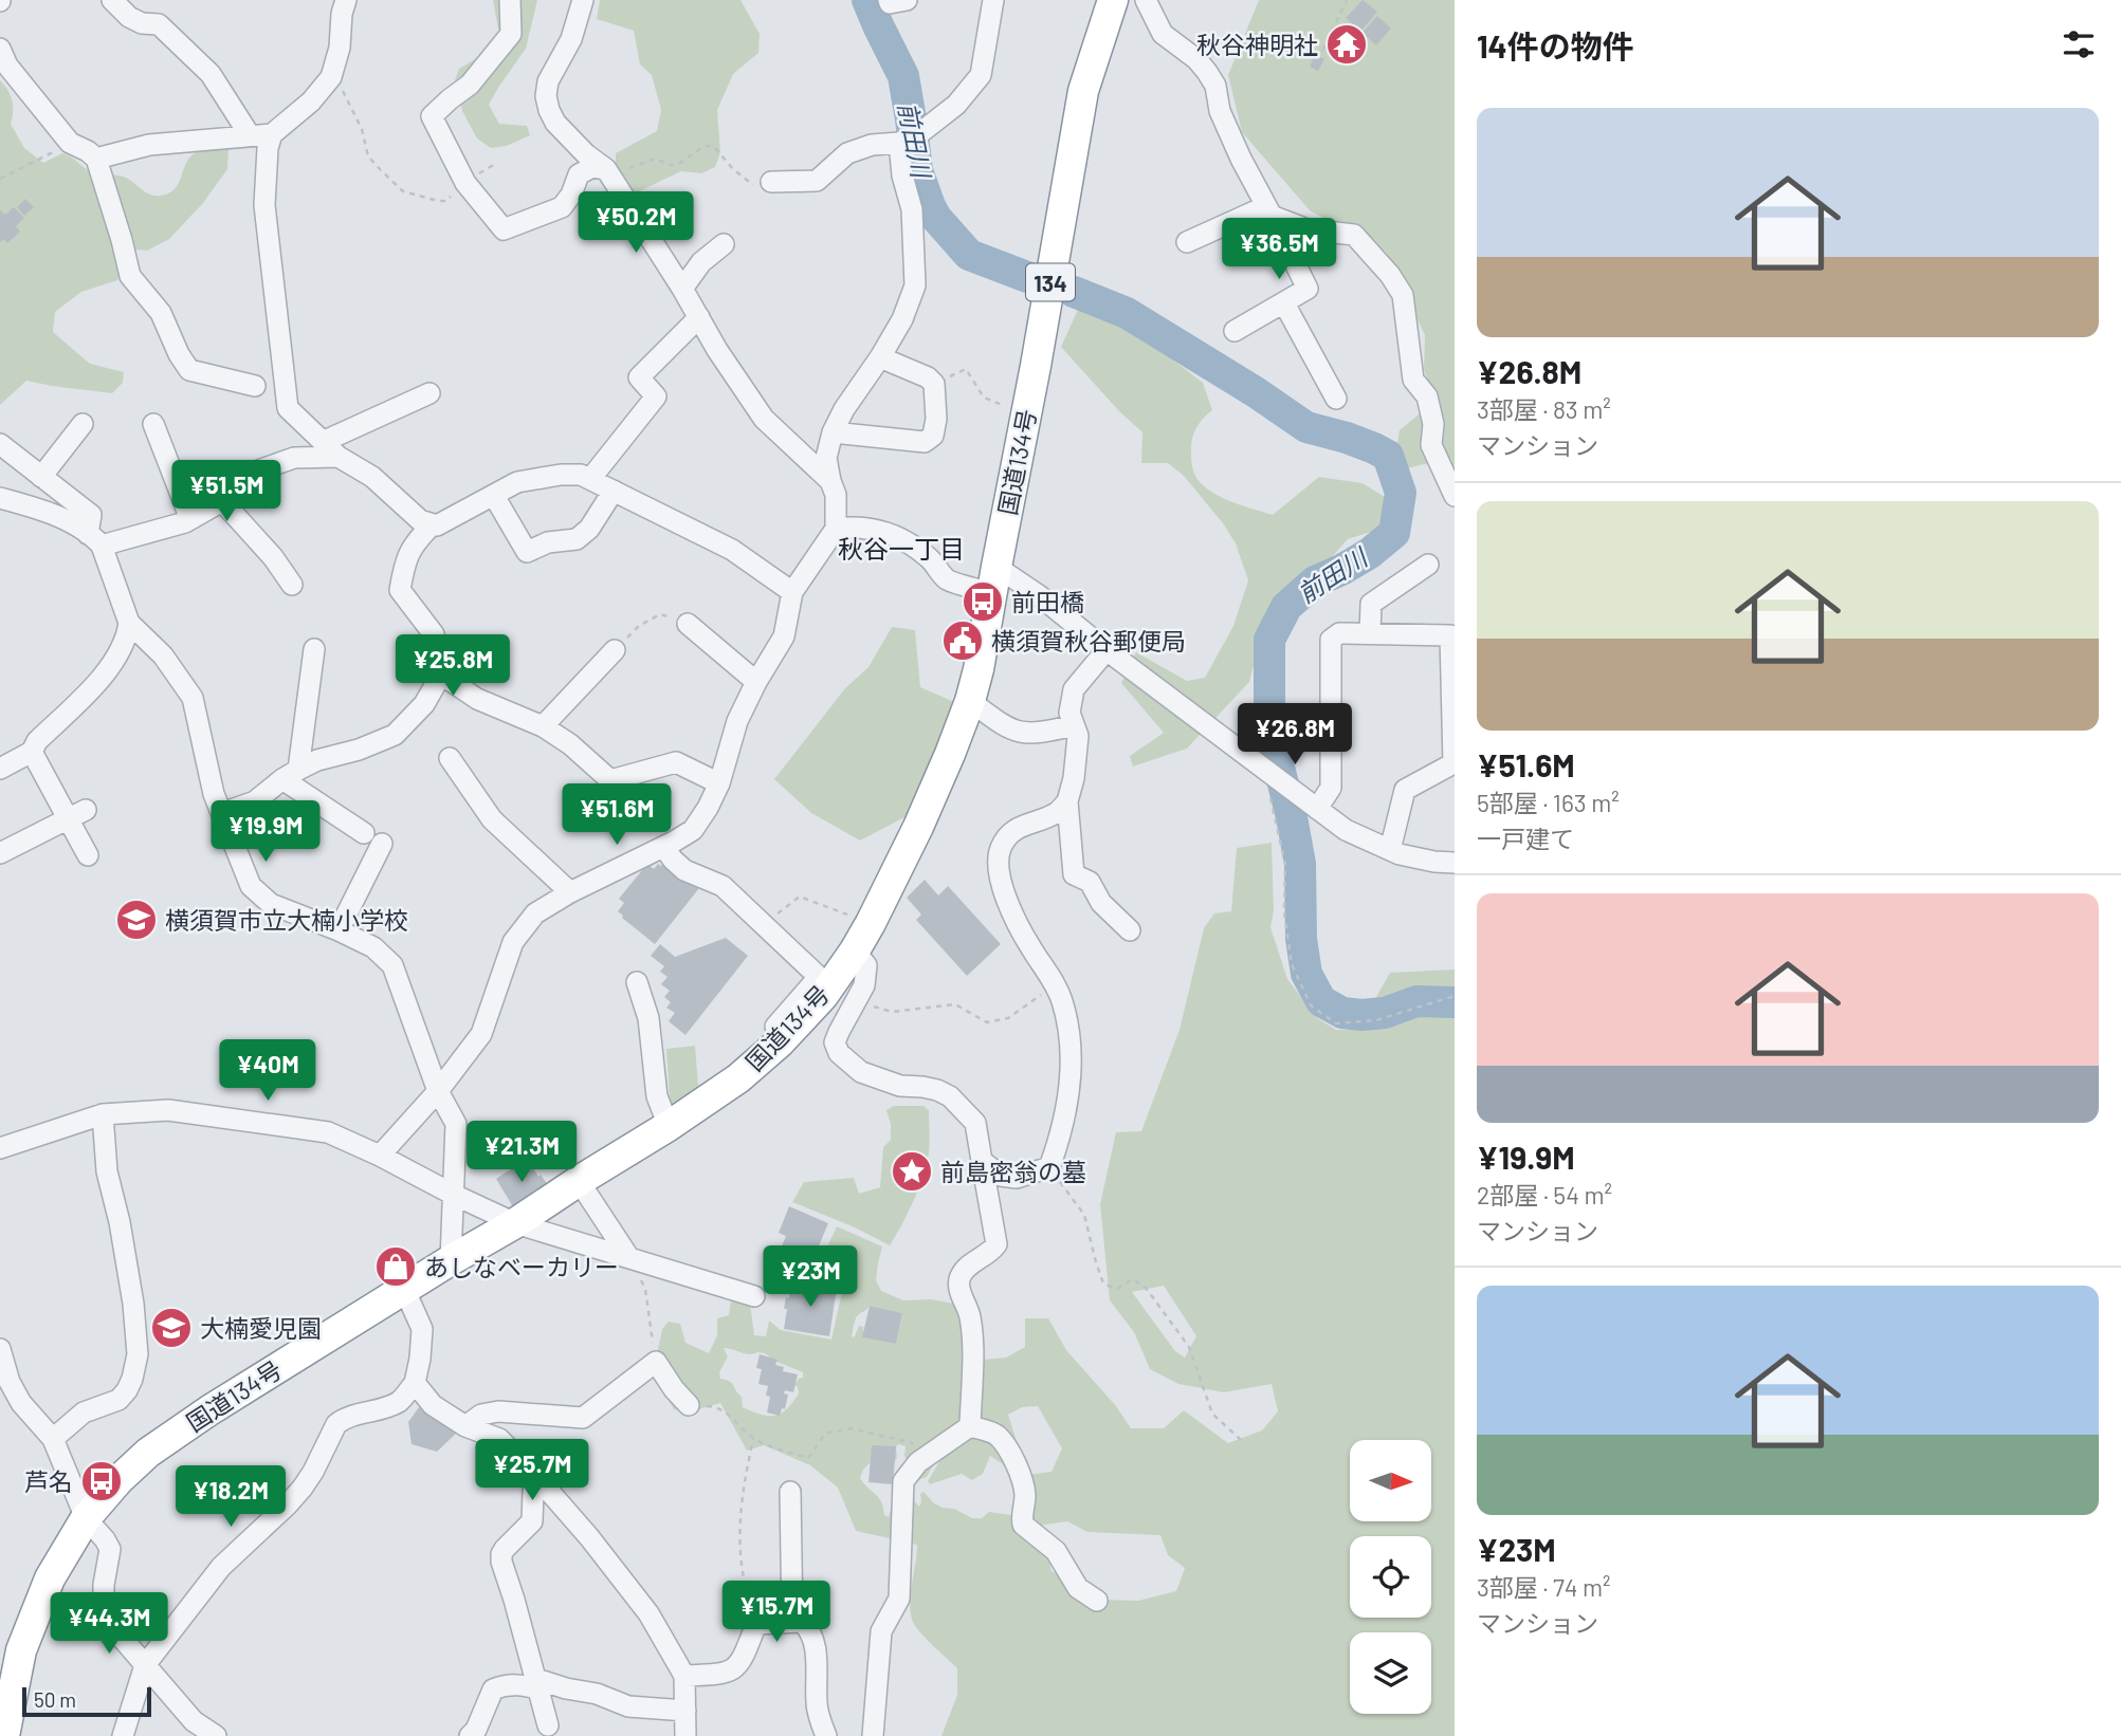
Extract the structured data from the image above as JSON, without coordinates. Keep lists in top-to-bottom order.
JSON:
{
  "streets": {
    "highway": ["134", "国道134号"]
  },
  "districts": ["秋谷一丁目"],
  "water": ["前田川"],
  "places": {
    "temple": ["秋谷神明社"],
    "bus stop": ["前田橋", "芦名"],
    "public building": ["横須賀秋谷郵便局"],
    "school or university": ["横須賀市立大楠小学校", "大楠愛児園"],
    "place": ["前島密翁の墓"],
    "shop": ["あしなベーカリー"]
  },
  "scale_bar": "50 m",
  "north": "right",
  "page": {
    "heading": "14件の物件",
    "list": [
      {
        "name": "¥26.8M",
        "note": "3部屋 · 83 m² · マンション"
      },
      {
        "name": "¥51.6M",
        "note": "5部屋 · 163 m² · 一戸建て"
      },
      {
        "name": "¥19.9M",
        "note": "2部屋 · 54 m² · マンション"
      },
      {
        "name": "¥23M",
        "note": "3部屋 · 74 m² · マンション"
      }
    ],
    "price": [
      "¥50.2M",
      "¥36.5M",
      "¥51.5M",
      "¥25.8M",
      "¥26.8M",
      "¥51.6M",
      "¥19.9M",
      "¥40M",
      "¥21.3M",
      "¥23M",
      "¥25.7M",
      "¥18.2M",
      "¥15.7M",
      "¥44.3M"
    ],
    "scale": "50 m"
  }
}
